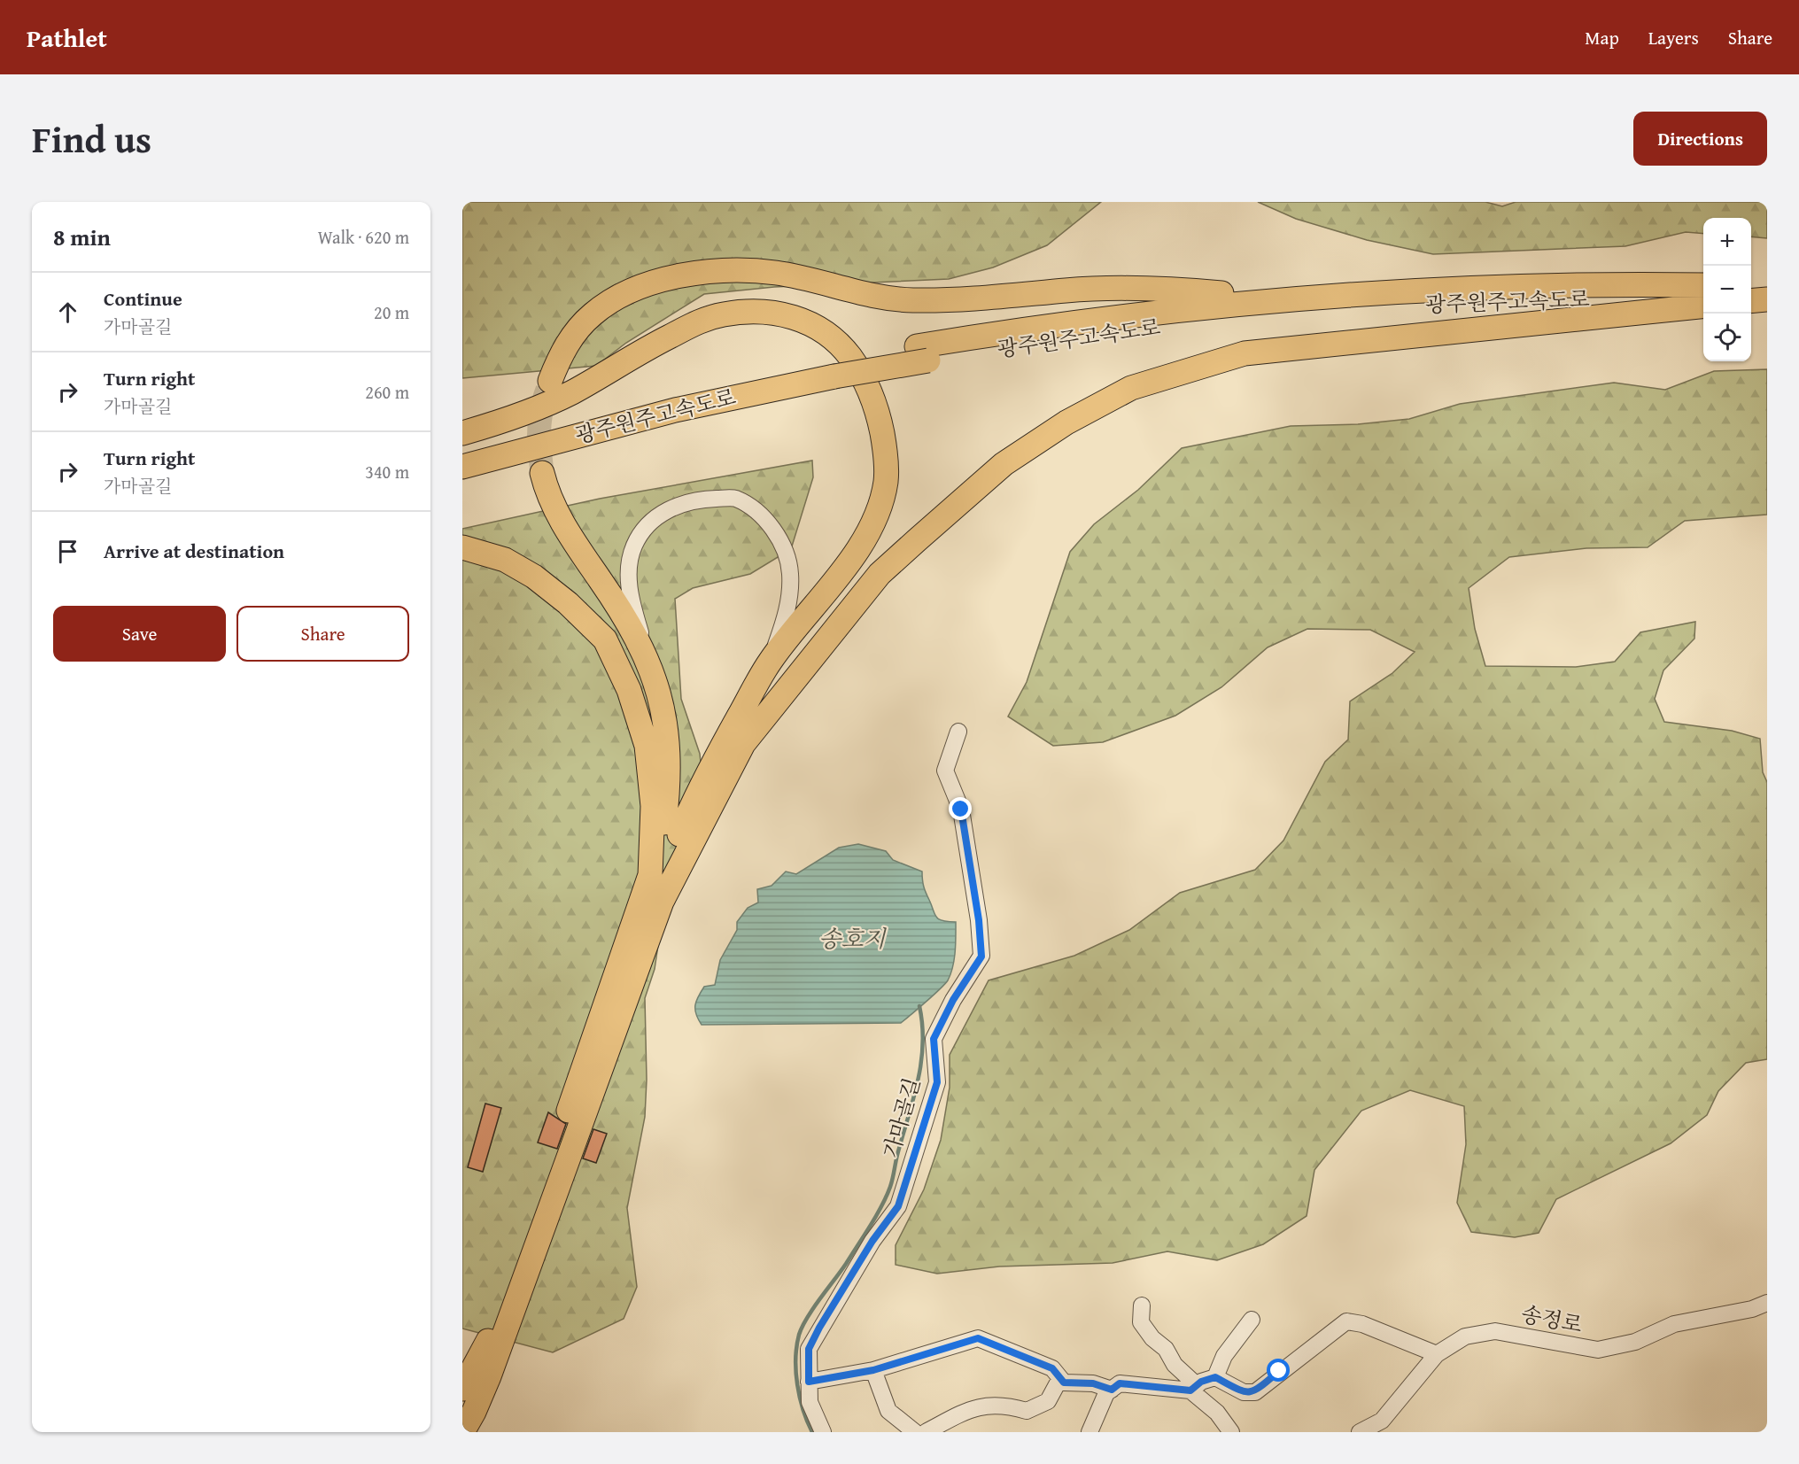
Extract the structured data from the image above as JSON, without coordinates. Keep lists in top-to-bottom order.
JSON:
{
  "streets": {
    "highway": ["광주원주고속도로"],
    "street": ["가마골길", "송정로"]
  },
  "water": ["송호지"],
  "page": {
    "header": "Pathlet",
    "nav": ["Map", "Layers", "Share"],
    "title": "Find us",
    "buttons": [
      "Directions",
      ["Save", "Share"]
    ],
    "heading": ["8 min", "Walk · 620 m"],
    "map_buttons": ["+", "−"],
    "list": [
      ["Continue", "가마골길", "20 m"],
      ["Turn right", "가마골길", "260 m"],
      ["Turn right", "가마골길", "340 m"],
      "Arrive at destination"
    ]
  }
}
